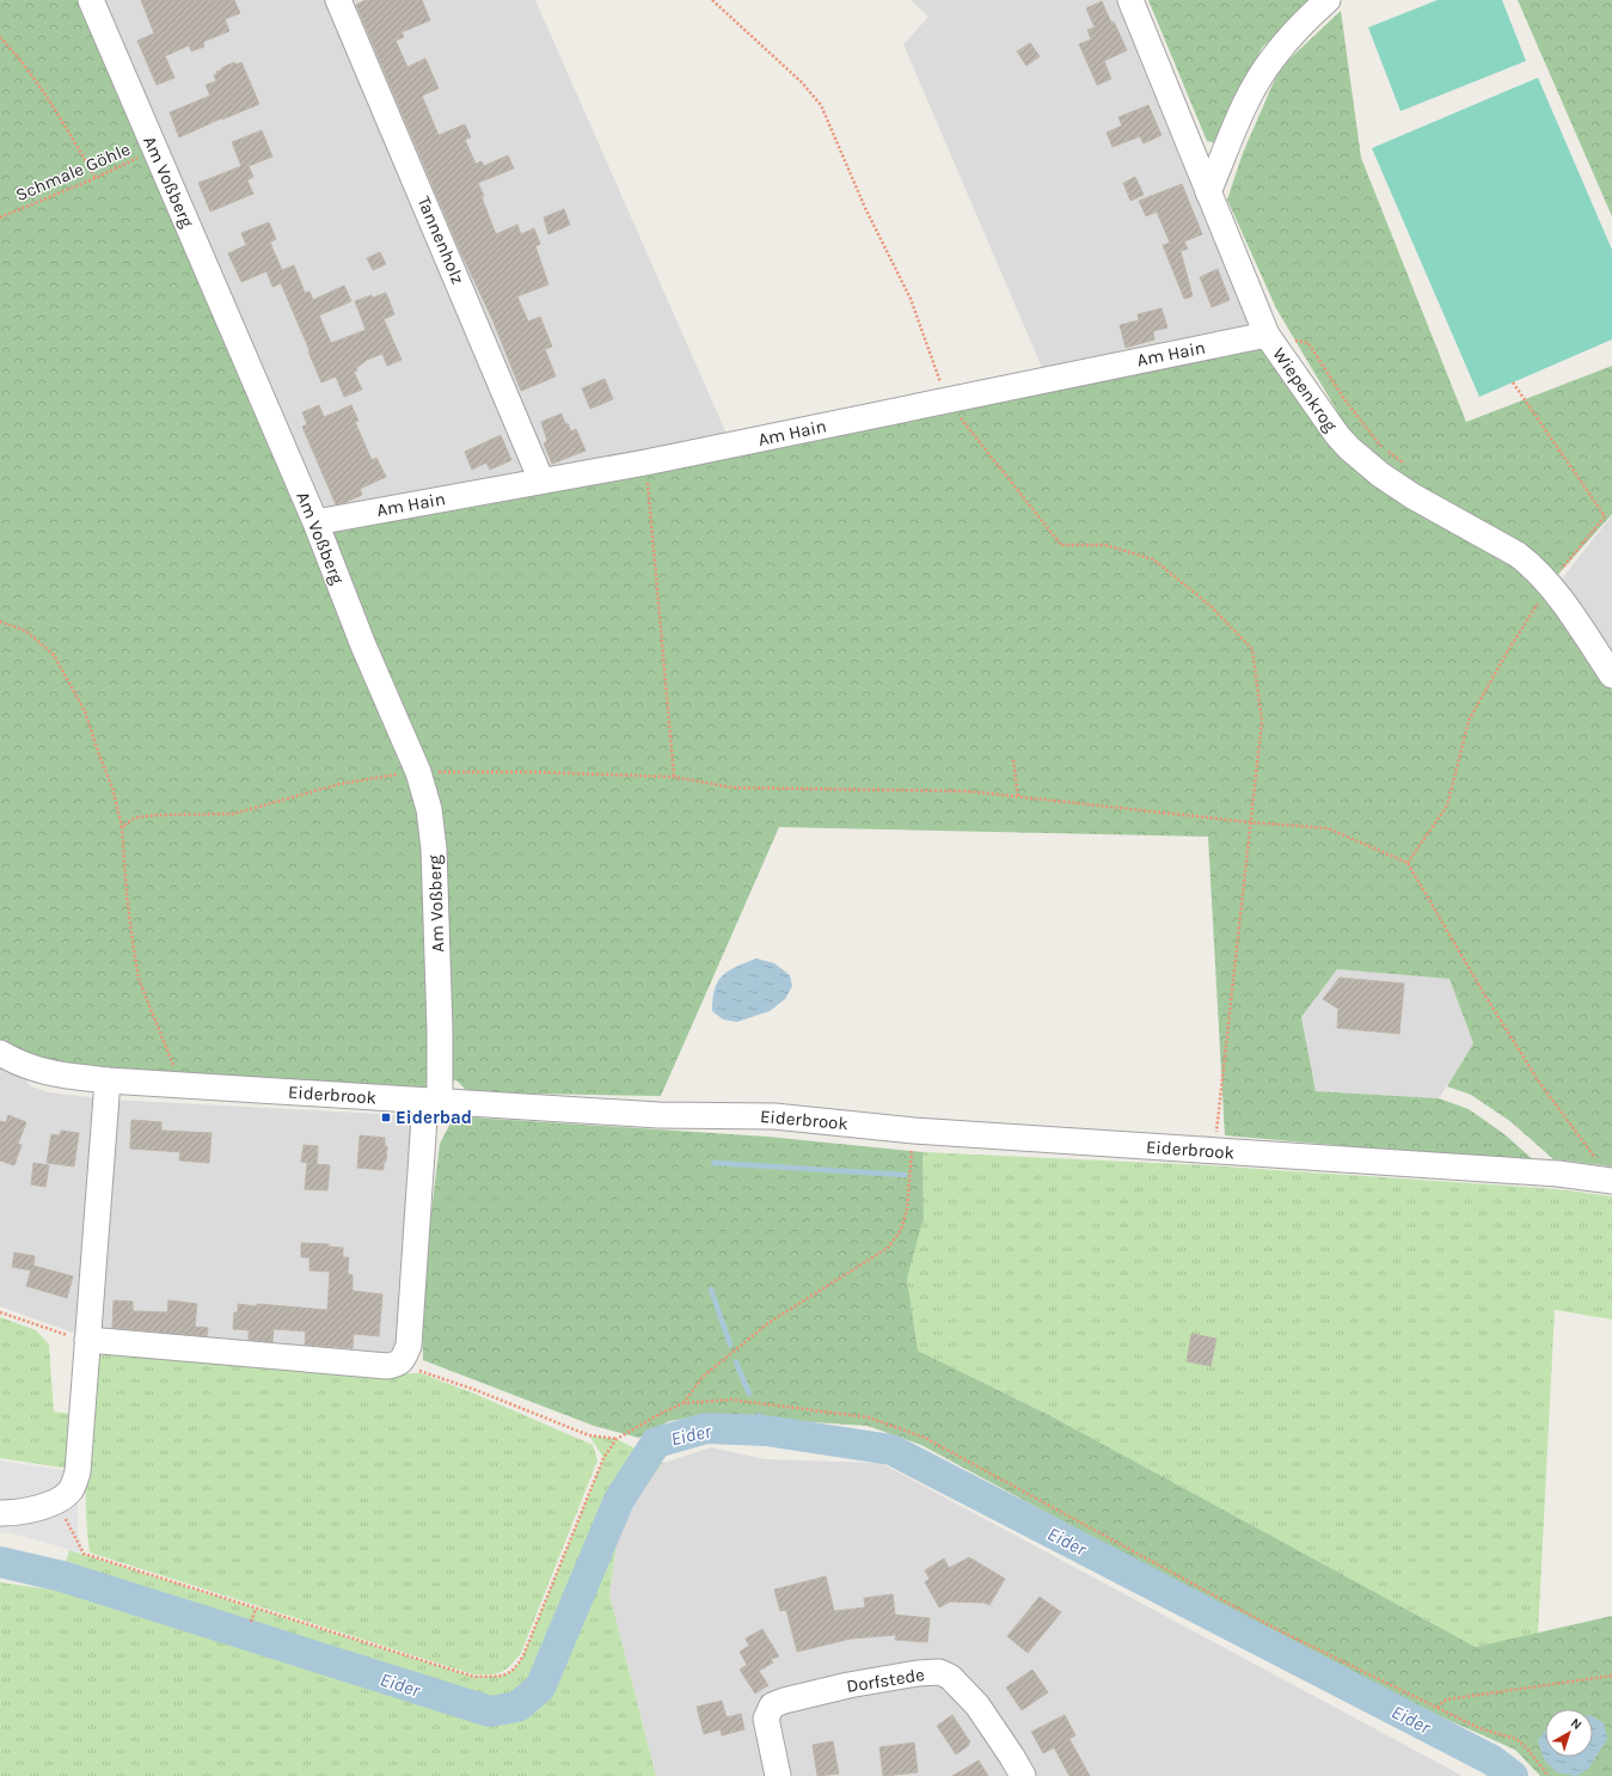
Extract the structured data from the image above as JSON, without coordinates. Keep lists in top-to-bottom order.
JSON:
{
  "streets": {
    "street": [
      "Am Voßberg",
      "Tannenholz",
      "Am Hain",
      "Wiepenkrog",
      "Eiderbrook",
      "Dorfstede"
    ],
    "path": ["Schmale Göhle"]
  },
  "crossings": [
    ["Schmale Göhle", "Am Voßberg"],
    ["Am Voßberg", "Am Hain"],
    ["Am Voßberg", "Eiderbrook"],
    ["Tannenholz", "Am Hain"],
    ["Am Hain", "Wiepenkrog"]
  ],
  "water": ["Eider"],
  "places": {
    "transit": ["Eiderbad"]
  },
  "north": "top right"
}
